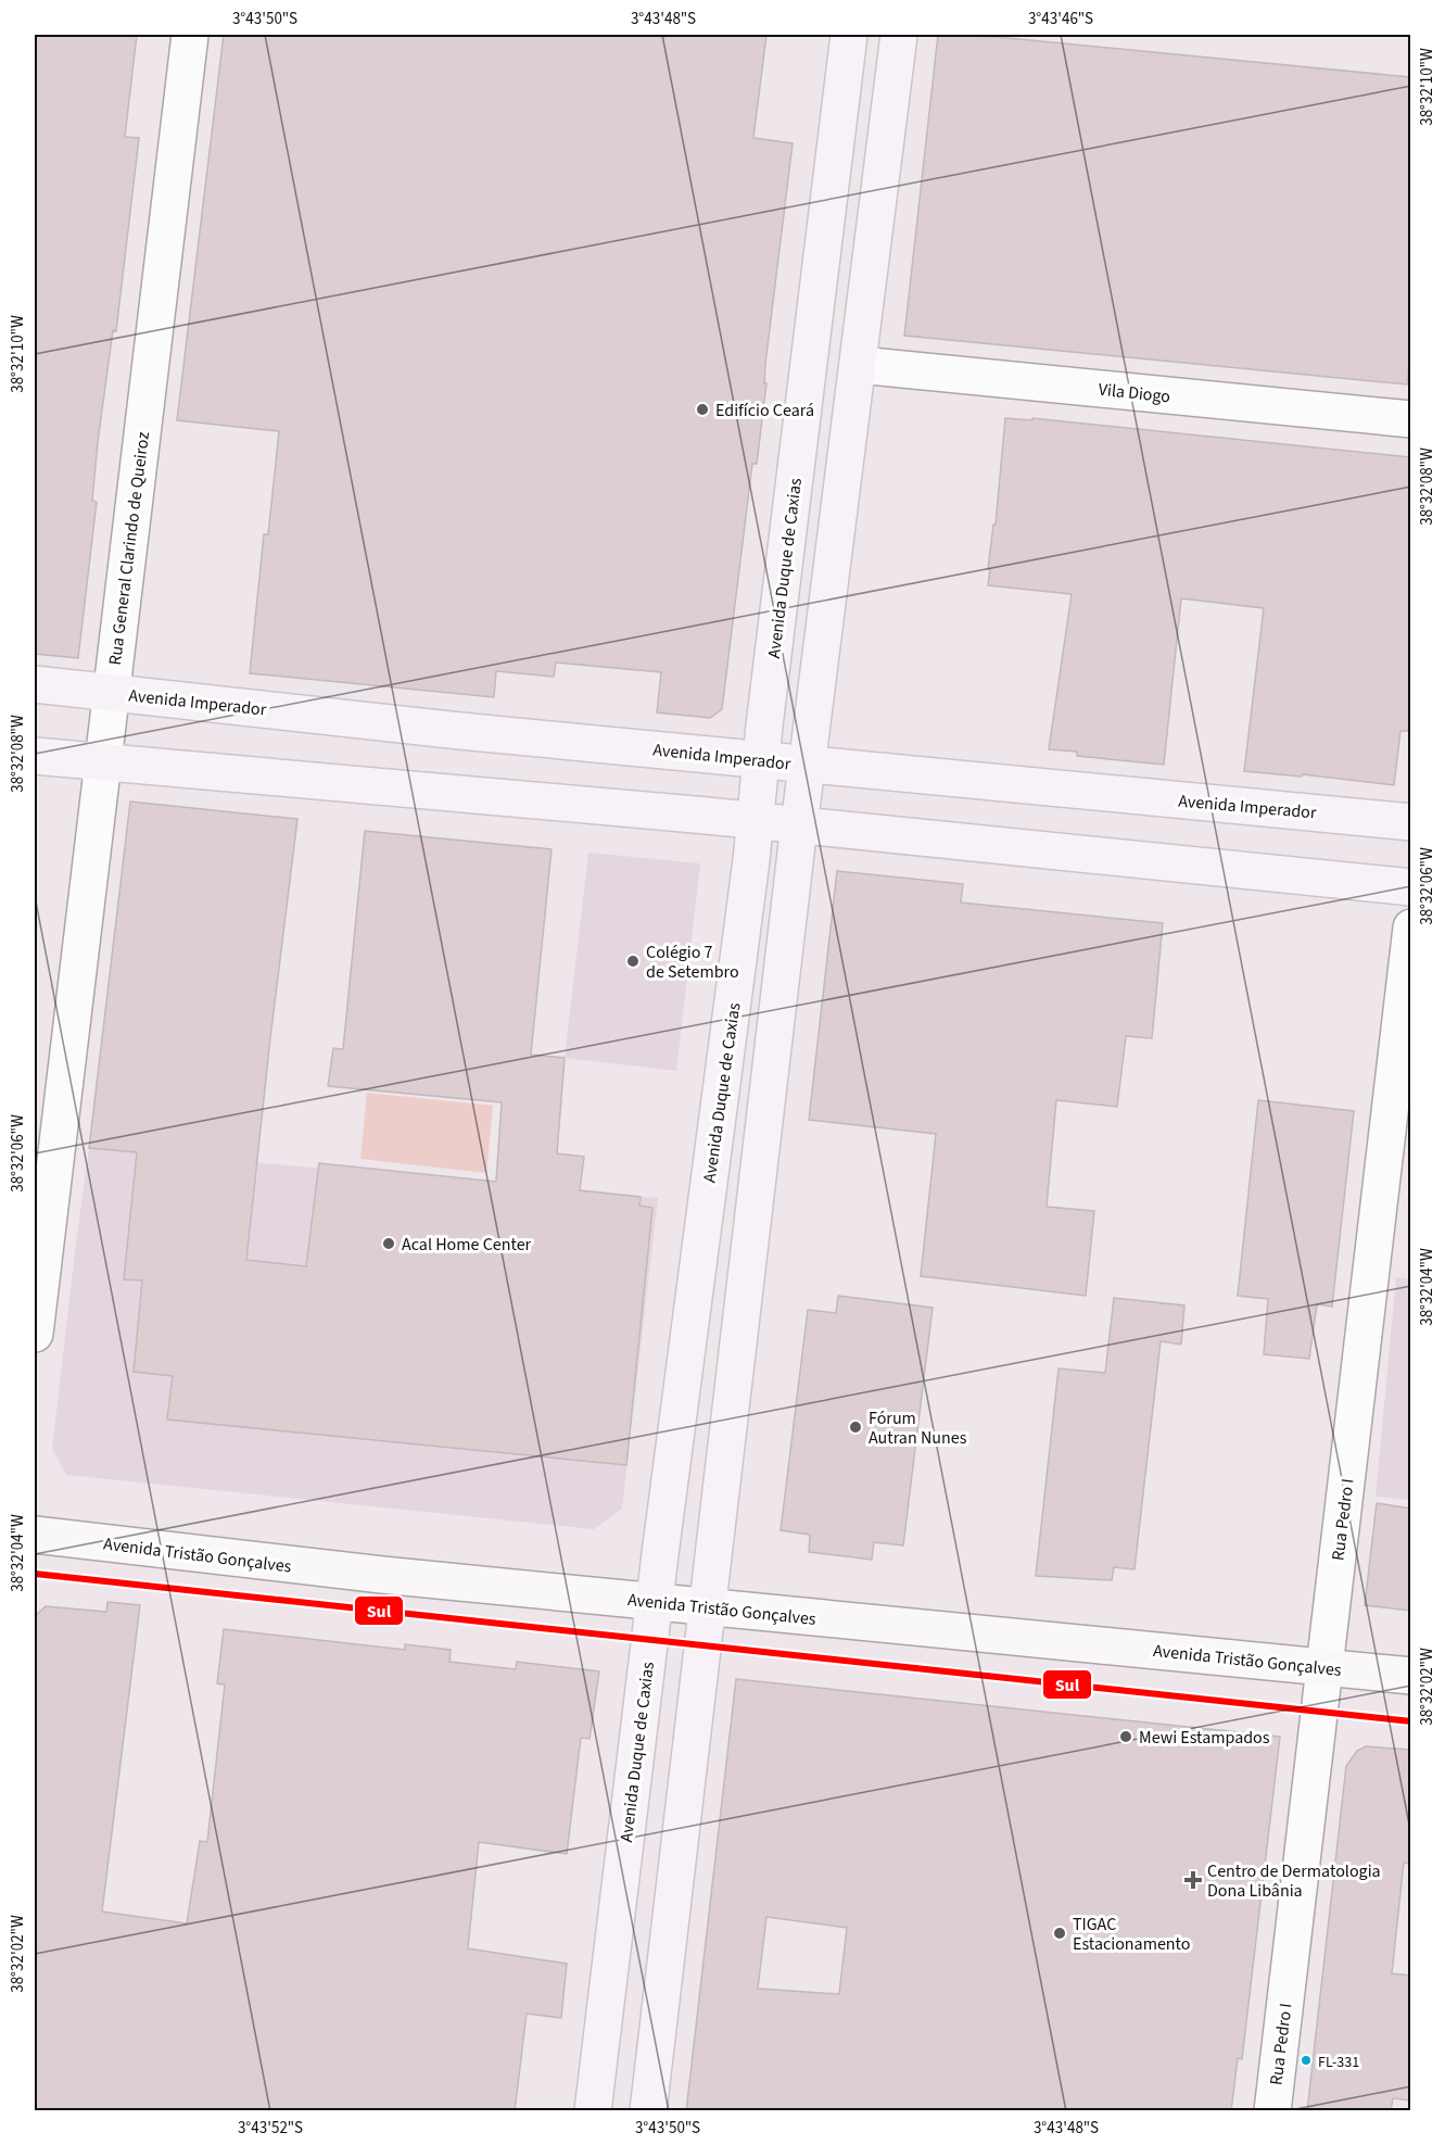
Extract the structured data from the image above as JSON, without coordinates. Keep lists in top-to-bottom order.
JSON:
{
  "streets": {
    "main road": ["Avenida Duque de Caxias", "Avenida Imperador"],
    "street": [
      "Vila Diogo",
      "Rua General Clarindo de Queiroz",
      "Rua Pedro I",
      "Avenida Tristão Gonçalves"
    ]
  },
  "crossings": [
    ["Rua General Clarindo de Queiroz", "Avenida Imperador"],
    ["Avenida Duque de Caxias", "Avenida Imperador"],
    ["Avenida Duque de Caxias", "Avenida Tristão Gonçalves"],
    ["Rua Pedro I", "Avenida Tristão Gonçalves"]
  ],
  "places": {
    "other": [
      "Edifício Ceará",
      "Colégio 7 de Setembro",
      "Acal Home Center",
      "Fórum Autran Nunes",
      "Mewi Estampados",
      "TIGAC Estacionamento",
      "FL-331"
    ],
    "health": ["Centro de Dermatologia Dona Libânia"]
  },
  "lines": ["transit line Sul"],
  "coordinates": [
    "3°43'50\"S",
    "3°43'48\"S",
    "3°43'46\"S",
    "38°32'10\"W",
    "38°32'08\"W",
    "38°32'06\"W",
    "38°32'04\"W",
    "38°32'02\"W",
    "3°43'52\"S"
  ]
}
